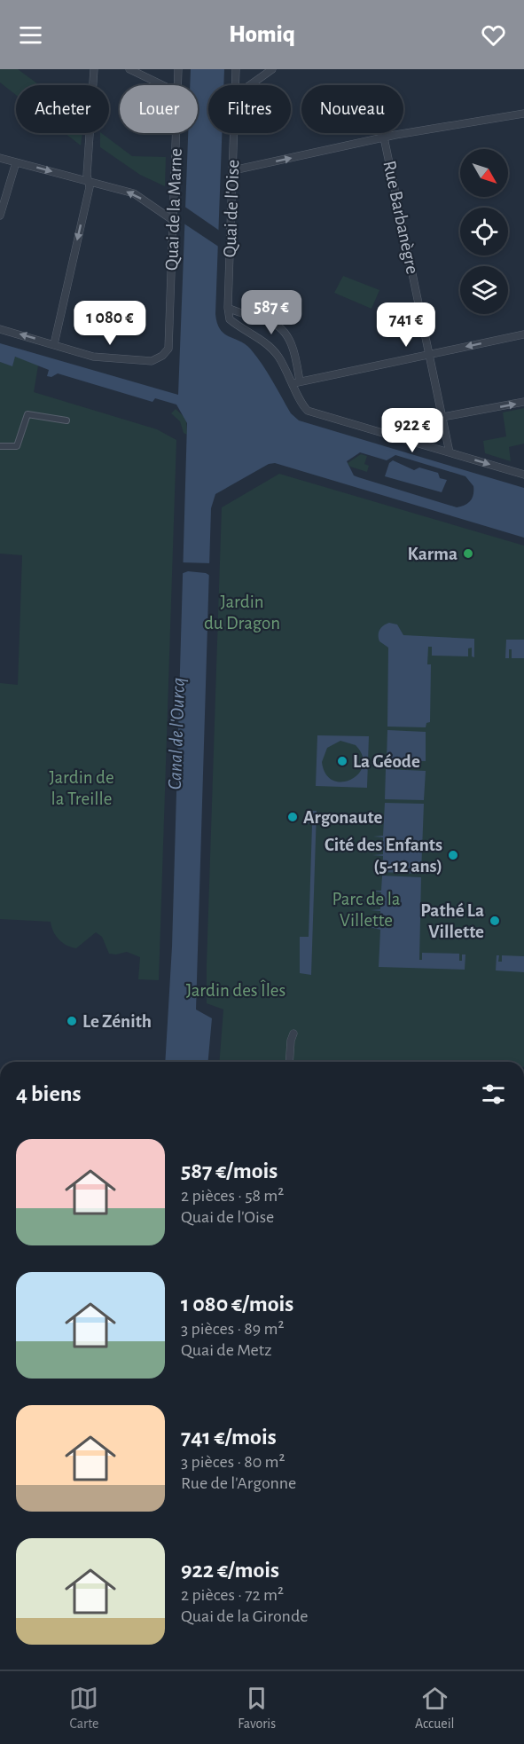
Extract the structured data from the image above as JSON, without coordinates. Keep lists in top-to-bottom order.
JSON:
{
  "streets": {
    "street": ["Quai de l'Oise", "Quai de la Marne", "Rue Barbanègre"]
  },
  "water": ["Canal de l'Ourcq"],
  "parks": [
    "Jardin du Dragon",
    "Jardin de la Treille",
    "Parc de la Villette",
    "Jardin des Îles"
  ],
  "places": [
    "Karma",
    "La Géode",
    "Argonaute",
    "Cité des Enfants (5-12 ans)",
    "Pathé La Villette",
    "Le Zénith"
  ],
  "north": "bottom right",
  "page": {
    "header": "Homiq",
    "chip": [
      "Acheter",
      "Louer",
      "Filtres",
      "Nouveau"
    ],
    "price": [
      "587 €",
      "1 080 €",
      "741 €",
      "922 €"
    ],
    "heading": "4 biens",
    "list": [
      {
        "name": "587 €/mois",
        "note": "2 pièces · 58 m² · Quai de l'Oise"
      },
      {
        "name": "1 080 €/mois",
        "note": "3 pièces · 89 m² · Quai de Metz"
      },
      {
        "name": "741 €/mois",
        "note": "3 pièces · 80 m² · Rue de l'Argonne"
      },
      {
        "name": "922 €/mois",
        "note": "2 pièces · 72 m² · Quai de la Gironde"
      }
    ],
    "tabs": ["Carte", "Favoris", "Accueil"]
  }
}
